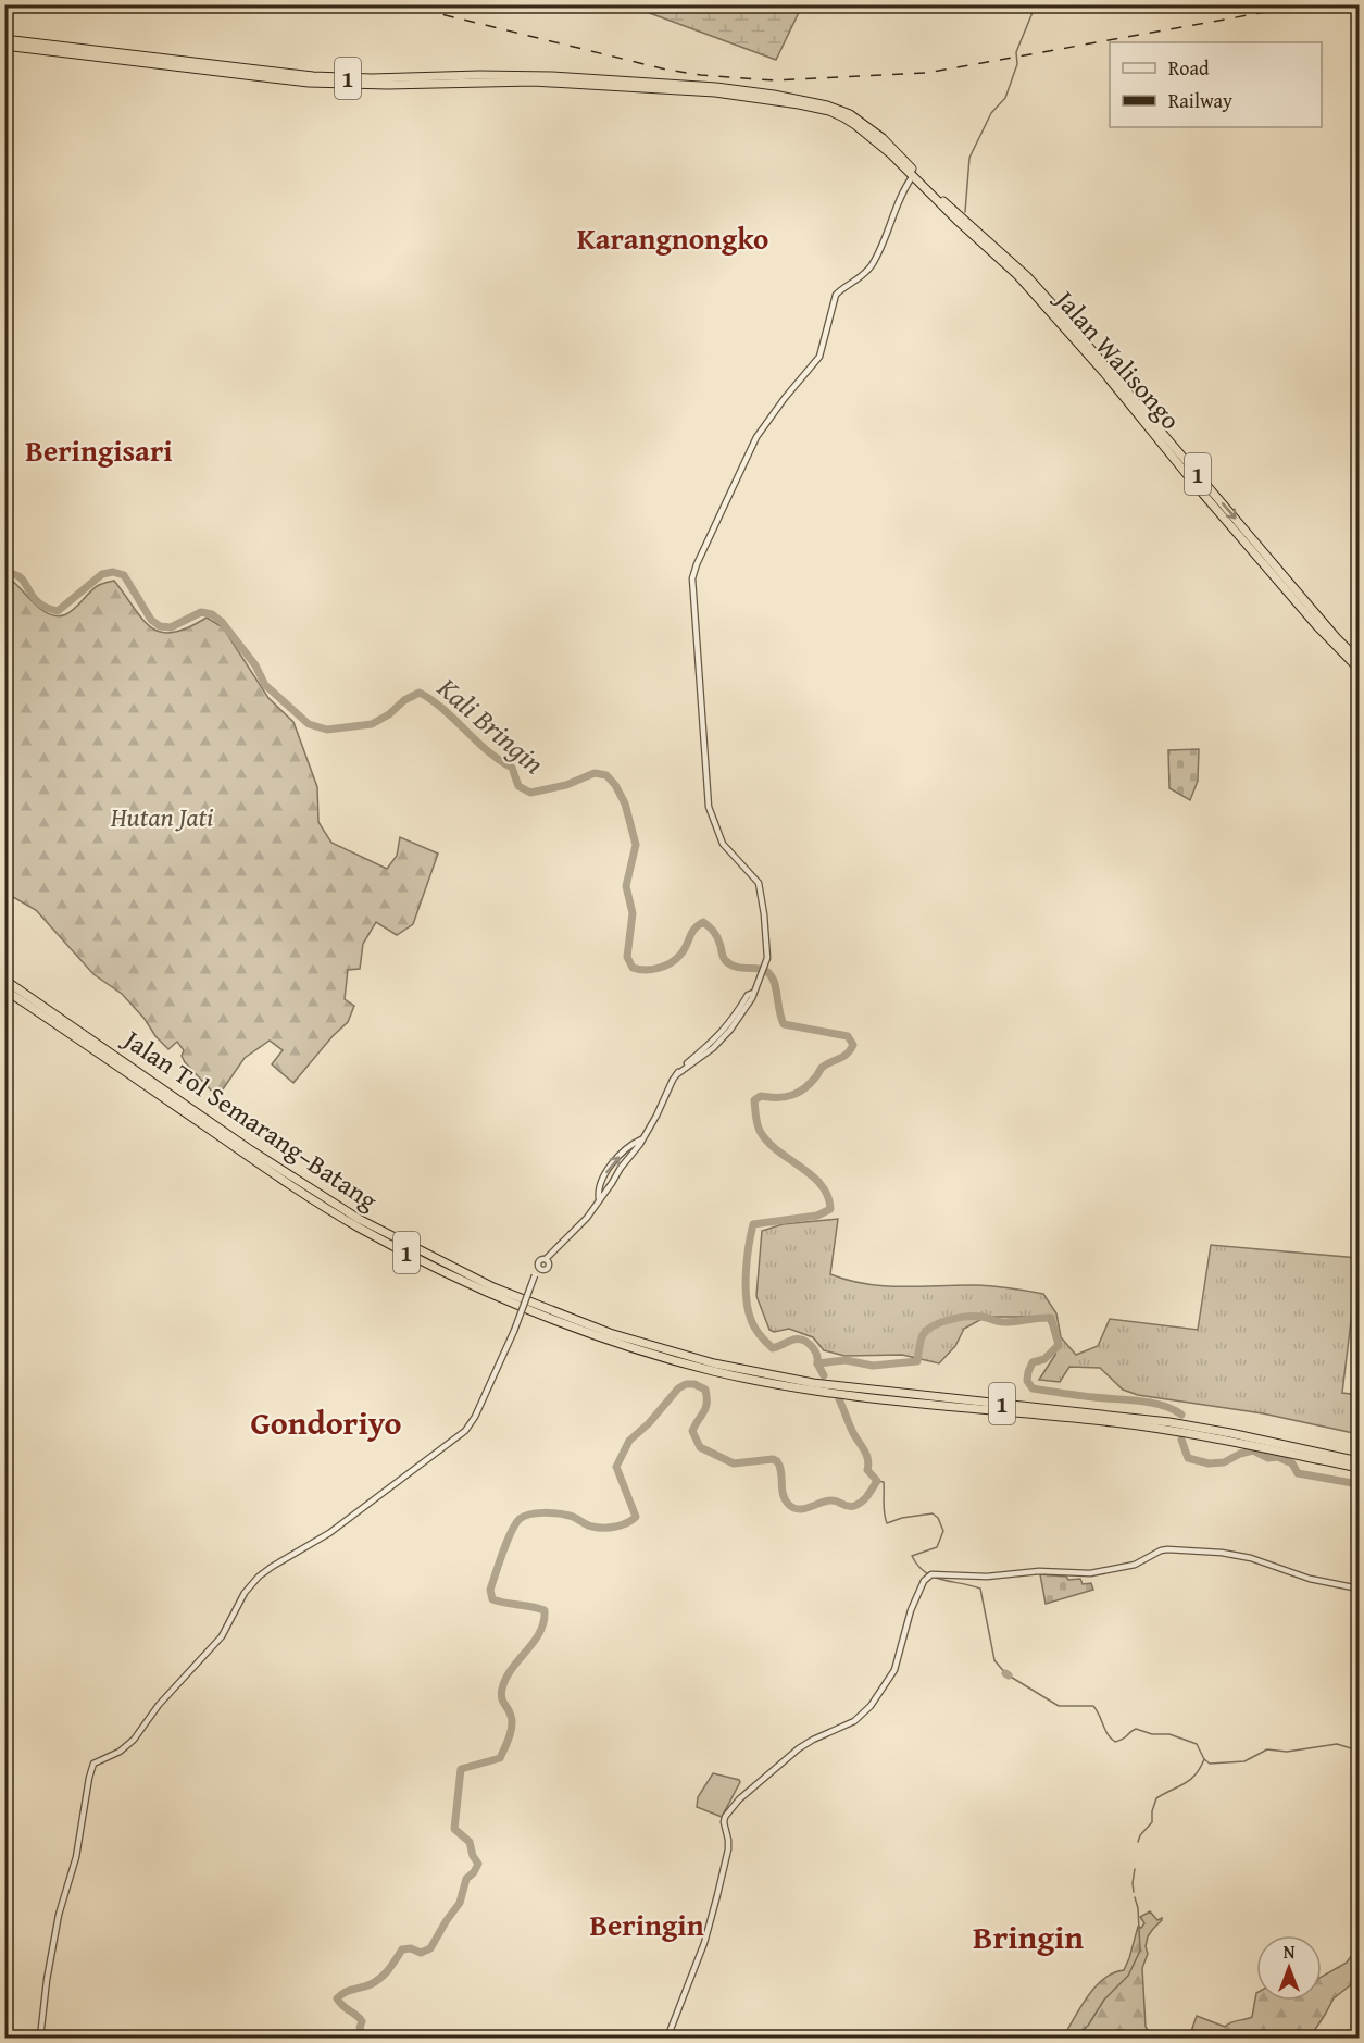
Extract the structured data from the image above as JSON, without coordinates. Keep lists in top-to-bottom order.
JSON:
{
  "streets": {
    "highway": ["1", "Jalan Walisongo", "Jalan Tol Semarang–Batang"]
  },
  "crossings": [
    ["1", "Jalan Walisongo"]
  ],
  "districts": [
    "Karangnongko",
    "Beringisari",
    "Gondoriyo",
    "Beringin",
    "Bringin"
  ],
  "water": ["Kali Bringin"],
  "parks": ["Hutan Jati"],
  "legend": ["Road", "Railway"],
  "north": "top"
}
